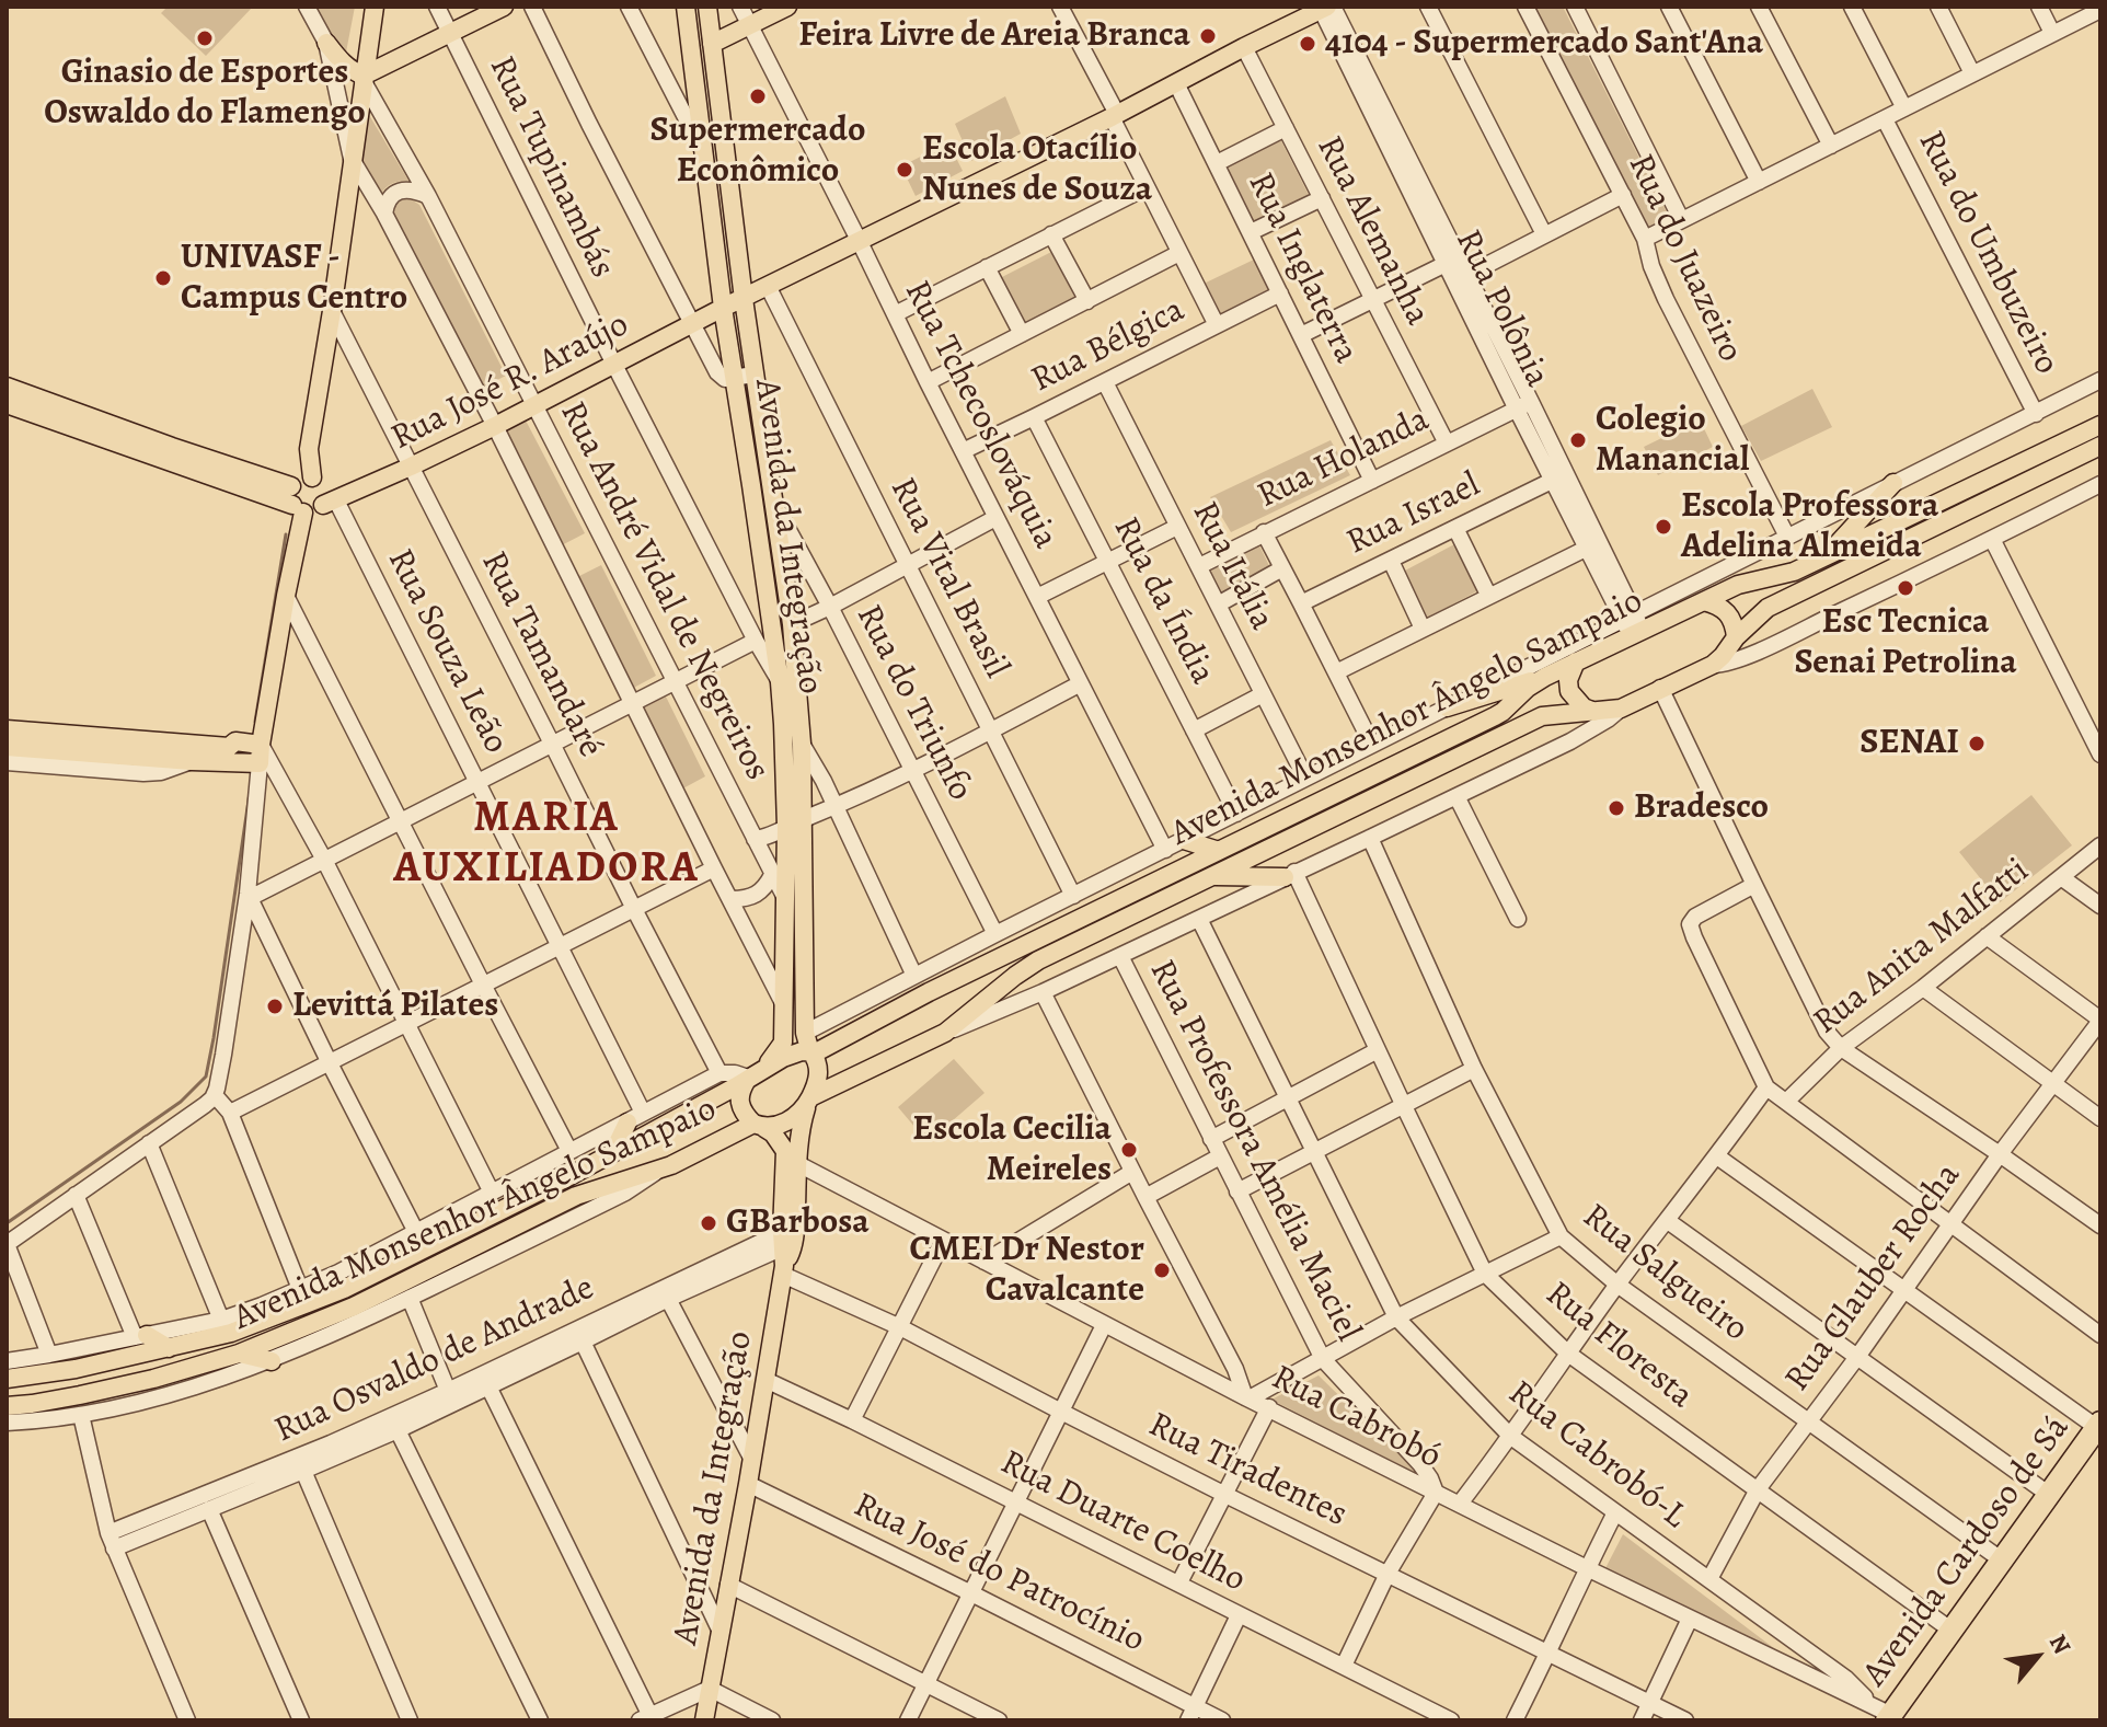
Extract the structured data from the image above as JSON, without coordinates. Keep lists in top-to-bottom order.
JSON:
{
  "streets": {
    "highway": ["Avenida Cardoso de Sá"],
    "main road": ["Rua José R. Araújo", "Avenida da Integração", "Avenida Monsenhor Ângelo Sampaio"],
    "street": [
      "Rua Tupinambás",
      "Rua Alemanha",
      "Rua do Umbuzeiro",
      "Rua do Juazeiro",
      "Rua Inglaterra",
      "Rua Polônia",
      "Rua Bélgica",
      "Rua Tchecoslováquia",
      "Rua Holanda",
      "Rua Israel",
      "Rua Itália",
      "Rua Vital Brasil",
      "Rua André Vidal de Negreiros",
      "Rua da Índia",
      "Rua Souza Leão",
      "Rua Tamandaré",
      "Rua do Triunfo",
      "Rua Anita Malfatti",
      "Rua Professora Amélia Maciel",
      "Rua Salgueiro",
      "Rua Glauber Rocha",
      "Rua Floresta",
      "Rua Osvaldo de Andrade",
      "Rua Cabrobó",
      "Rua Cabrobó-L",
      "Rua Tiradentes",
      "Rua Duarte Coelho",
      "Rua José do Patrocínio"
    ]
  },
  "crossings": [
    ["Rua Tupinambás", "Rua José R. Araújo"],
    ["Rua Tupinambás", "Avenida da Integração"],
    ["Rua Alemanha", "Rua José R. Araújo"],
    ["Rua Alemanha", "Rua Holanda"],
    ["Rua do Umbuzeiro", "Avenida Monsenhor Ângelo Sampaio"],
    ["Rua do Juazeiro", "Avenida Monsenhor Ângelo Sampaio"],
    ["Rua Inglaterra", "Rua Bélgica"],
    ["Rua Inglaterra", "Rua José R. Araújo"],
    ["Rua Inglaterra", "Rua Holanda"],
    ["Rua Polônia", "Rua José R. Araújo"],
    ["Rua Polônia", "Rua Holanda"],
    ["Rua Polônia", "Rua Israel"],
    ["Rua Polônia", "Avenida Monsenhor Ângelo Sampaio"],
    ["Rua Bélgica", "Rua Tchecoslováquia"],
    ["Rua Bélgica", "Rua Itália"],
    ["Rua Bélgica", "Rua da Índia"],
    ["Rua José R. Araújo", "Rua Tchecoslováquia"],
    ["Rua José R. Araújo", "Avenida da Integração"],
    ["Rua José R. Araújo", "Rua Vital Brasil"],
    ["Rua José R. Araújo", "Rua André Vidal de Negreiros"],
    ["Rua José R. Araújo", "Rua Souza Leão"],
    ["Rua José R. Araújo", "Rua Tamandaré"],
    ["Rua Tchecoslováquia", "Avenida Monsenhor Ângelo Sampaio"],
    ["Rua Holanda", "Rua Itália"],
    ["Avenida da Integração", "Rua André Vidal de Negreiros"],
    ["Avenida da Integração", "Rua do Triunfo"],
    ["Avenida da Integração", "Avenida Monsenhor Ângelo Sampaio"],
    ["Avenida da Integração", "Rua Osvaldo de Andrade"],
    ["Avenida da Integração", "Rua Tiradentes"],
    ["Avenida da Integração", "Rua Duarte Coelho"],
    ["Avenida da Integração", "Rua José do Patrocínio"],
    ["Rua Itália", "Avenida Monsenhor Ângelo Sampaio"],
    ["Rua Vital Brasil", "Avenida Monsenhor Ângelo Sampaio"],
    ["Rua da Índia", "Avenida Monsenhor Ângelo Sampaio"],
    ["Rua Souza Leão", "Avenida Monsenhor Ângelo Sampaio"],
    ["Rua Tamandaré", "Avenida Monsenhor Ângelo Sampaio"],
    ["Rua do Triunfo", "Avenida Monsenhor Ângelo Sampaio"],
    ["Avenida Monsenhor Ângelo Sampaio", "Rua Professora Amélia Maciel"],
    ["Avenida Monsenhor Ângelo Sampaio", "Rua Salgueiro"],
    ["Avenida Monsenhor Ângelo Sampaio", "Rua Floresta"],
    ["Avenida Monsenhor Ângelo Sampaio", "Rua Cabrobó-L"],
    ["Rua Professora Amélia Maciel", "Rua Cabrobó"],
    ["Rua Salgueiro", "Rua Glauber Rocha"],
    ["Rua Salgueiro", "Avenida Cardoso de Sá"],
    ["Rua Glauber Rocha", "Rua Floresta"],
    ["Rua Glauber Rocha", "Rua Cabrobó-L"],
    ["Rua Floresta", "Avenida Cardoso de Sá"],
    ["Rua Osvaldo de Andrade", "Rua Tiradentes"],
    ["Rua Cabrobó", "Rua Cabrobó-L"],
    ["Rua Cabrobó", "Avenida Cardoso de Sá"],
    ["Rua Cabrobó-L", "Avenida Cardoso de Sá"]
  ],
  "districts": ["MARIA AUXILIADORA"],
  "places": [
    "Feira Livre de Areia Branca",
    "Ginasio de Esportes Oswaldo do Flamengo",
    "4104 - Supermercado Sant'Ana",
    "Supermercado Econômico",
    "Escola Otacílio Nunes de Souza",
    "UNIVASF - Campus Centro",
    "Colegio Manancial",
    "Escola Professora Adelina Almeida",
    "Esc Tecnica Senai Petrolina",
    "SENAI",
    "Bradesco",
    "Levittá Pilates",
    "Escola Cecilia Meireles",
    "GBarbosa",
    "CMEI Dr Nestor Cavalcante"
  ],
  "north": "top right"
}
